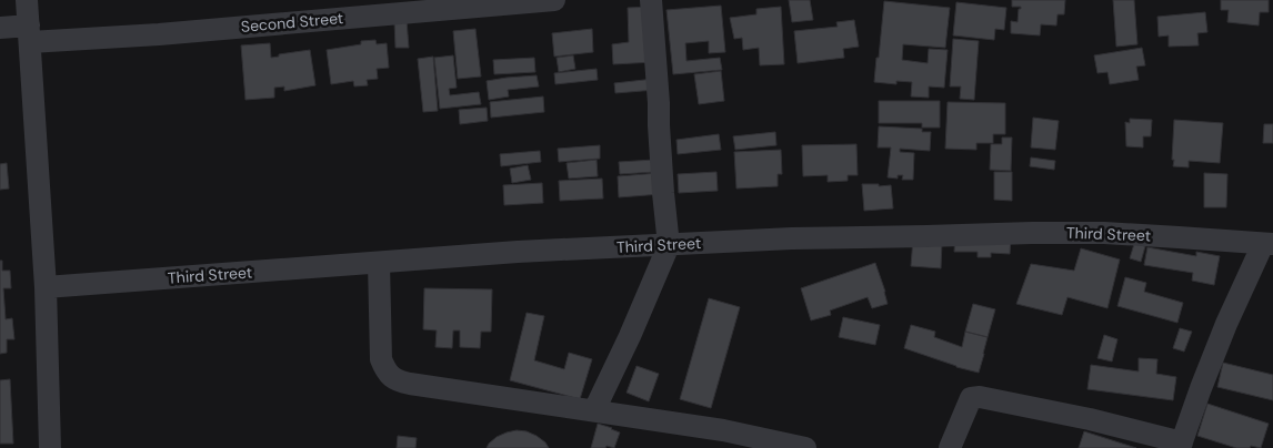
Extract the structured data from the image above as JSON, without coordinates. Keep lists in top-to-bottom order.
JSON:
{
  "streets": {
    "street": ["Second Street", "Third Street"]
  }
}
